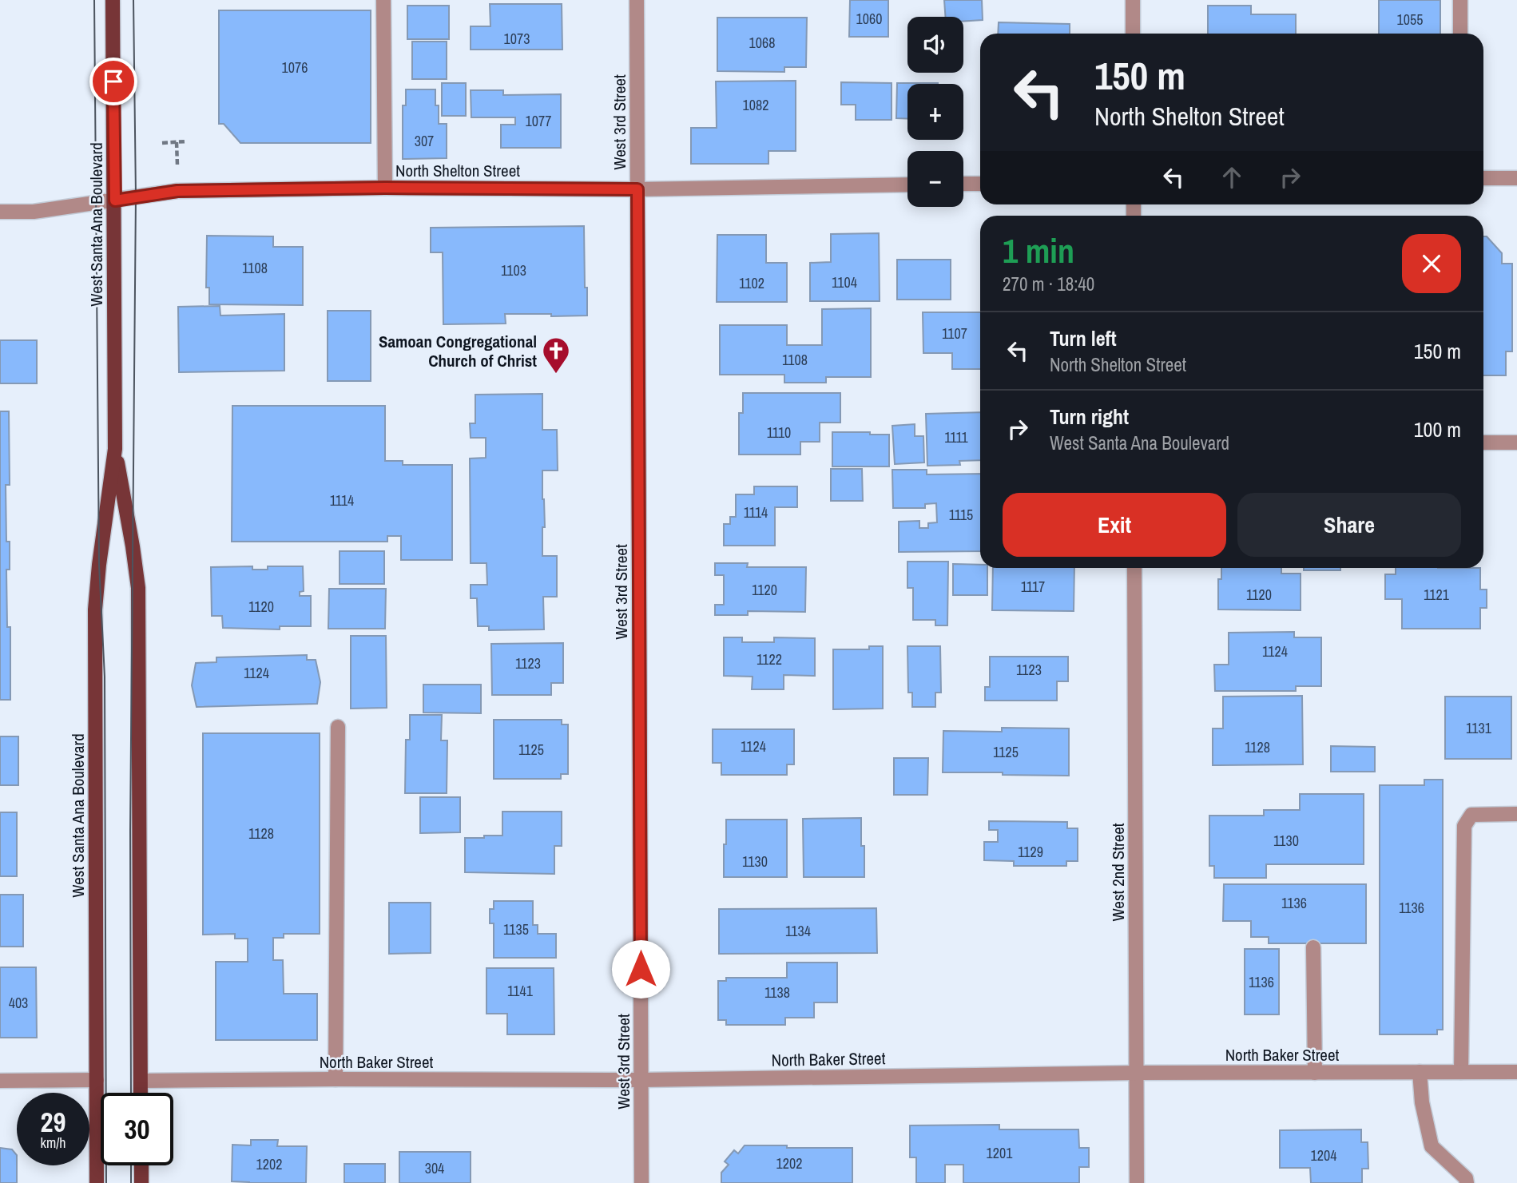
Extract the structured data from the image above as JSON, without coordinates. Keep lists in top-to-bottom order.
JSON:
{
  "streets": {
    "main road": ["West Santa Ana Boulevard"],
    "street": [
      "West 3rd Street",
      "North Shelton Street",
      "West 2nd Street",
      "North Baker Street"
    ]
  },
  "crossings": [
    ["West 3rd Street", "North Shelton Street"],
    ["West 3rd Street", "North Baker Street"],
    ["North Shelton Street", "West Santa Ana Boulevard"],
    ["West Santa Ana Boulevard", "North Baker Street"],
    ["West 2nd Street", "North Baker Street"]
  ],
  "places": {
    "church": ["Samoan Congregational Church of Christ"]
  },
  "house_numbers": [
    "1060",
    "1055",
    "1073",
    "1068",
    "1076",
    "1082",
    "1077",
    "307",
    "1108",
    "1103",
    "1104",
    "1102",
    "1107",
    "1108",
    "1110",
    "1111",
    "1114",
    "1114",
    "1115",
    "1117",
    "1120",
    "1120",
    "1121",
    "1120",
    "1124",
    "1122",
    "1123",
    "1123",
    "1124",
    "1131",
    "1124",
    "1128",
    "1125",
    "1125",
    "1128",
    "1130",
    "1129",
    "1130",
    "1136",
    "1136",
    "1135",
    "1134",
    "1136",
    "1141",
    "1138",
    "403",
    "1201",
    "1204",
    "1202",
    "1202",
    "304"
  ],
  "page": {
    "map_buttons": ["+", "−"],
    "turn": ["150 m", "North Shelton Street"],
    "heading": ["1 min", "270 m · 18:40"],
    "list": [
      {
        "name": "Turn left",
        "note": "North Shelton Street",
        "value": "150 m"
      },
      {
        "name": "Turn right",
        "note": "West Santa Ana Boulevard",
        "value": "100 m"
      }
    ],
    "buttons": ["Exit", "Share"],
    "speed": "29 km/h",
    "limit": "30"
  }
}
